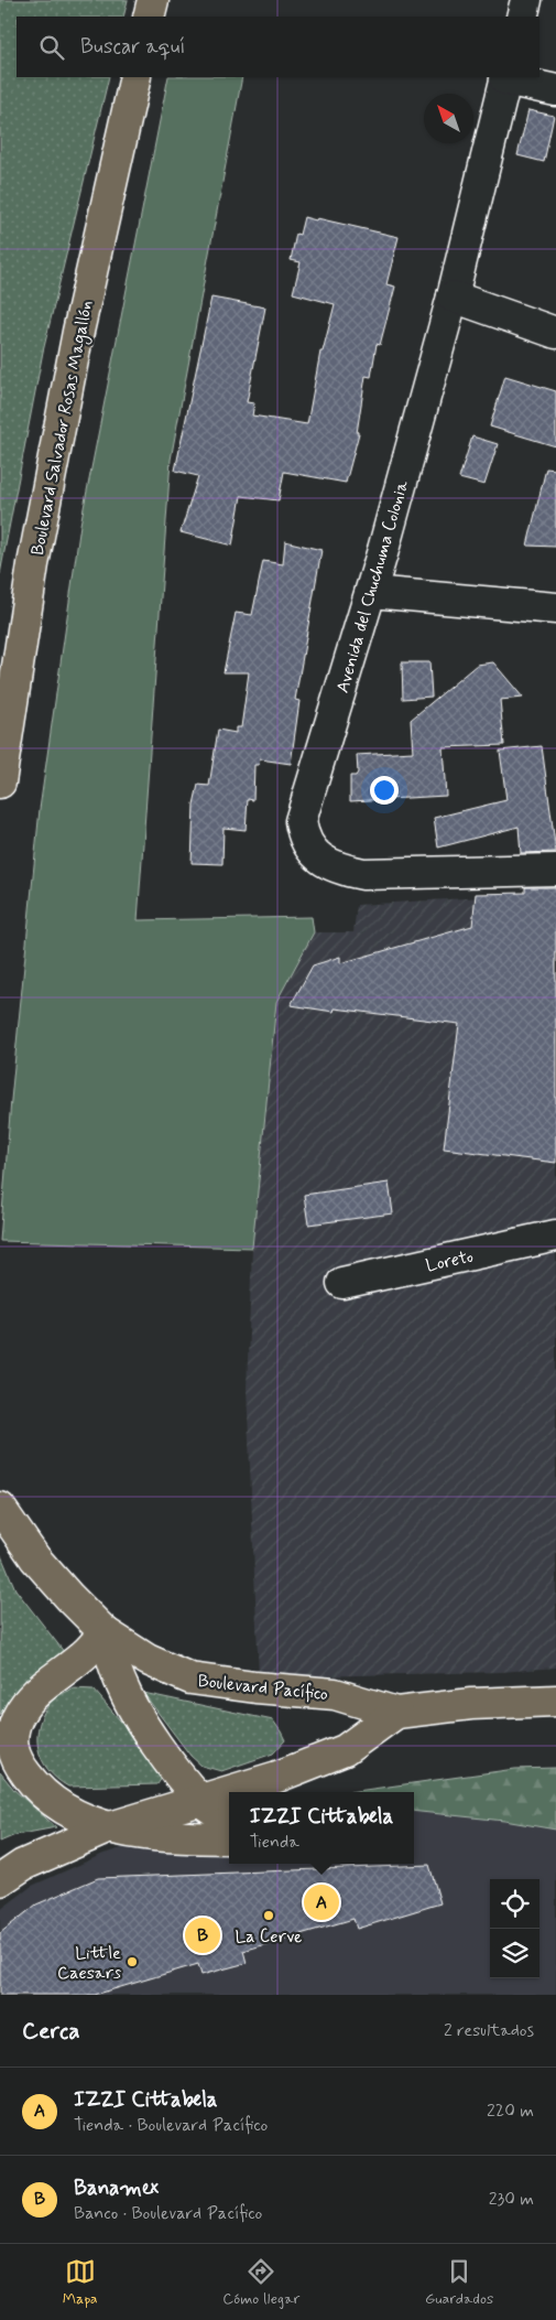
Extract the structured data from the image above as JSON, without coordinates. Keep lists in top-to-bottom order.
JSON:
{
  "streets": {
    "main road": ["Boulevard Salvador Rosas Magallón", "Boulevard Pacífico"],
    "street": ["Avenida del Chuchuma Colonia", "Loreto"]
  },
  "places": ["La Cerve", "Little Caesars"],
  "north": "top left",
  "page": {
    "search": "Buscar aquí",
    "popup": ["IZZI Cittabela", "Tienda"],
    "pins": ["A", "B"],
    "heading": ["Cerca", "2 resultados"],
    "list": [
      {
        "mark": "A",
        "name": "IZZI Cittabela",
        "note": "Tienda · Boulevard Pacífico",
        "value": "220 m"
      },
      {
        "mark": "B",
        "name": "Banamex",
        "note": "Banco · Boulevard Pacífico",
        "value": "230 m"
      }
    ],
    "nav": ["Mapa", "Cómo llegar", "Guardados"]
  }
}
